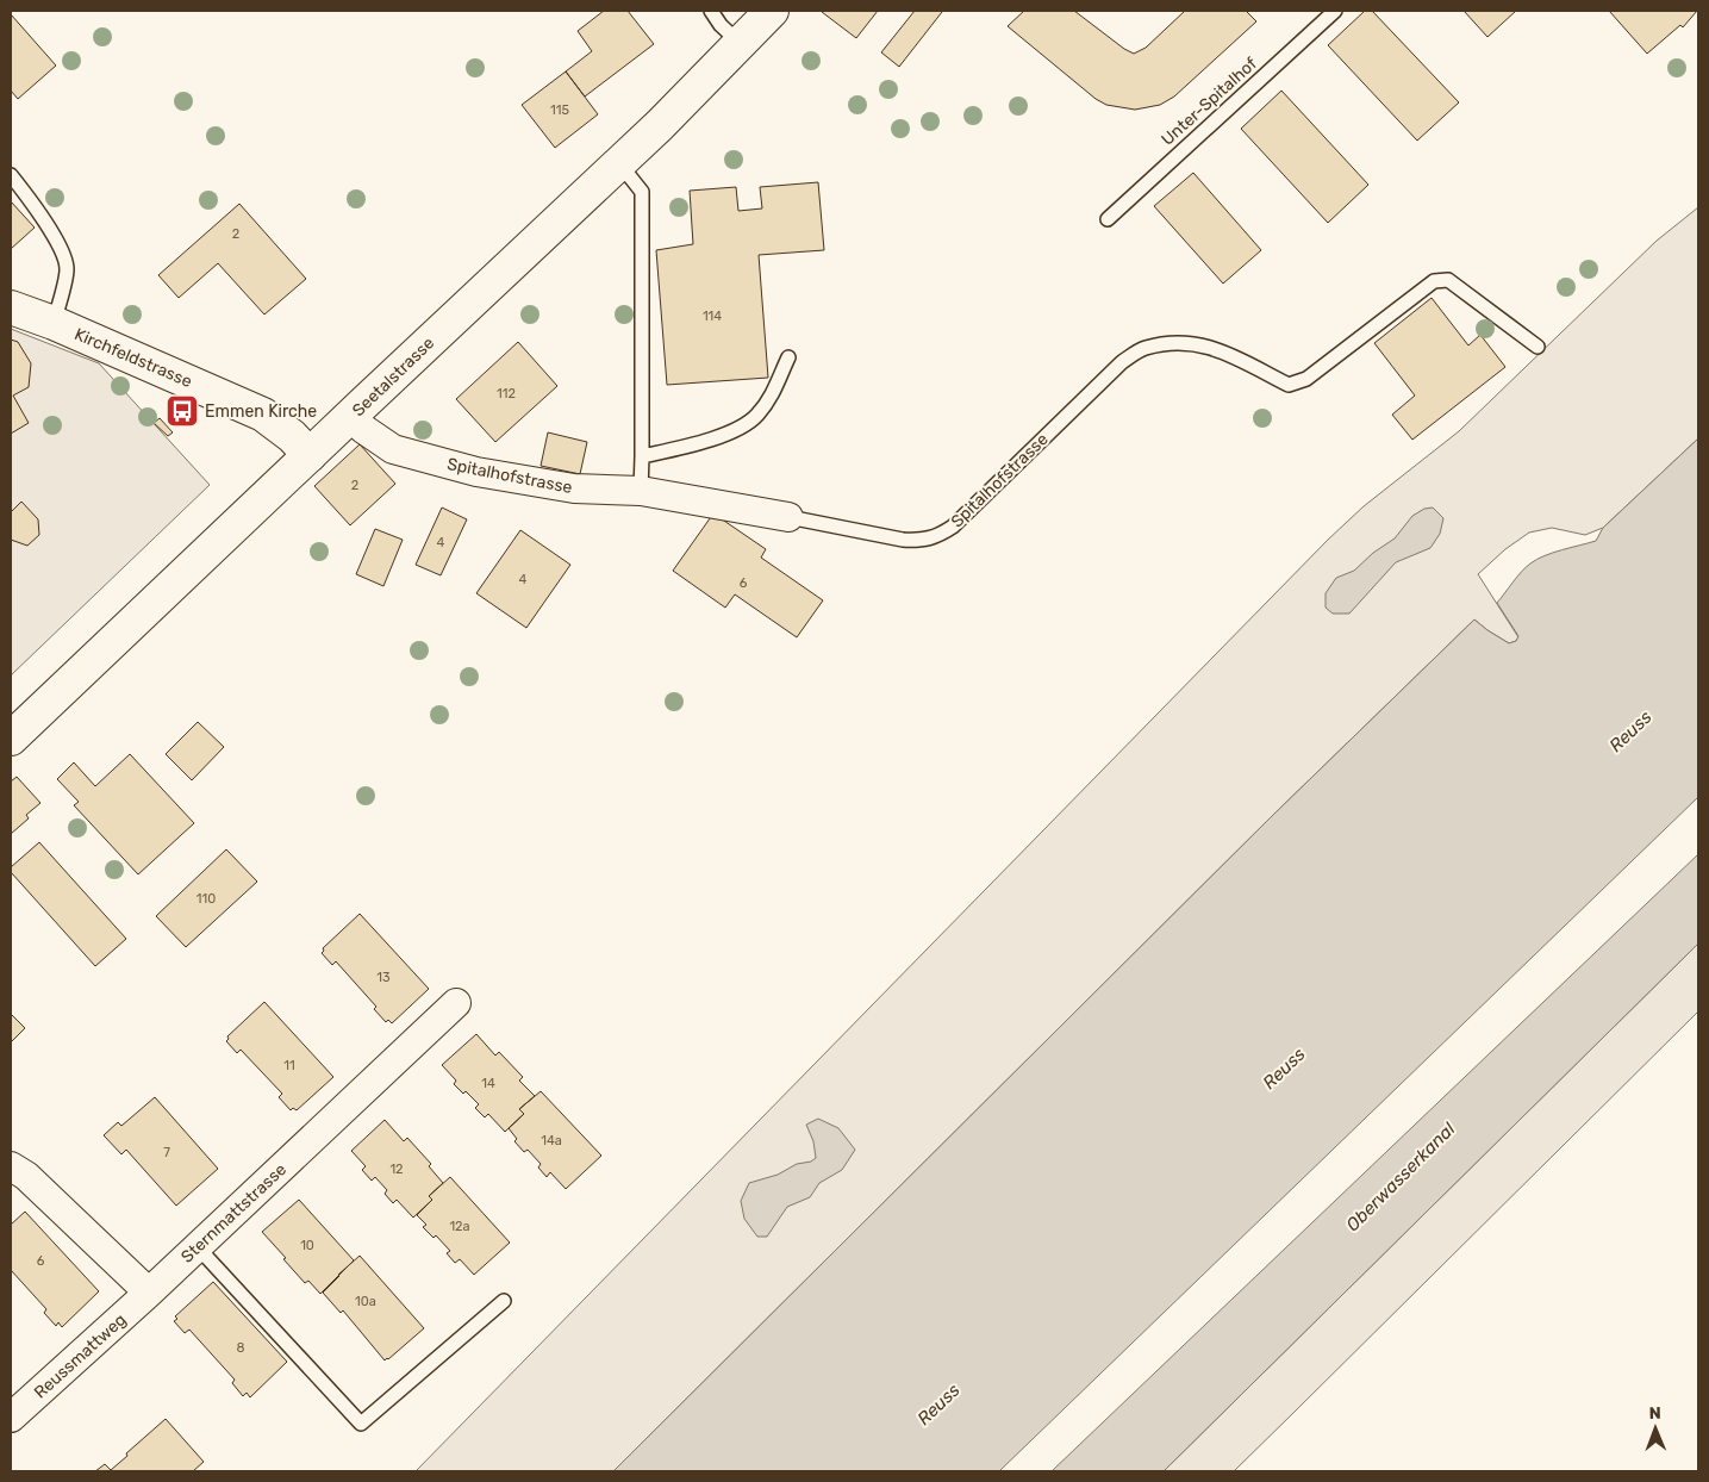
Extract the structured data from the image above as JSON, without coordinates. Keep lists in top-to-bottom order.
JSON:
{
  "streets": {
    "main road": ["Kirchfeldstrasse", "Seetalstrasse"],
    "street": ["Spitalhofstrasse", "Sternmattstrasse", "Reussmattweg"],
    "lane": ["Unter-Spitalhof"]
  },
  "crossings": [
    ["Kirchfeldstrasse", "Seetalstrasse"],
    ["Seetalstrasse", "Spitalhofstrasse"],
    ["Sternmattstrasse", "Reussmattweg"]
  ],
  "water": ["Reuss", "Oberwasserkanal"],
  "places": {
    "bus stop": ["Emmen Kirche"]
  },
  "house_numbers": [
    "115",
    "2",
    "114",
    "112",
    "2",
    "4",
    "4",
    "6",
    "110",
    "13",
    "11",
    "14",
    "14a",
    "7",
    "12",
    "12a",
    "10",
    "6",
    "10a",
    "8"
  ],
  "north": "top"
}
